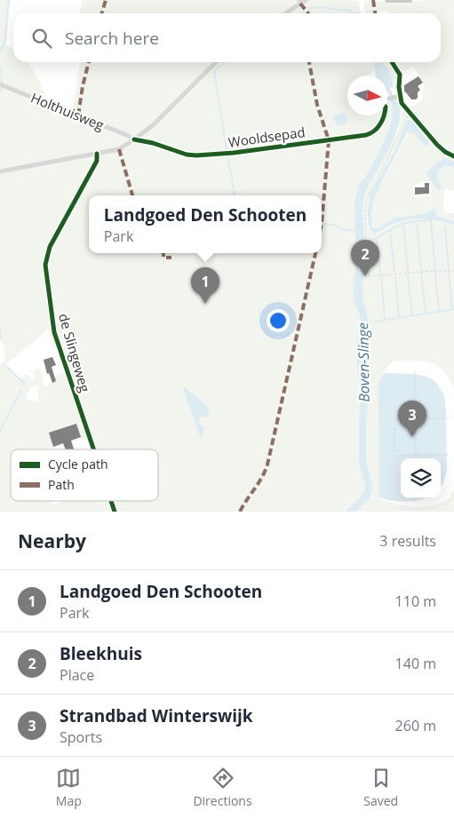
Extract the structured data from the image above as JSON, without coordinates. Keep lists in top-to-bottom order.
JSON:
{
  "streets": {
    "street": ["Holthuisweg", "de Slingeweg"],
    "cycle path": ["Wooldsepad"]
  },
  "water": ["Boven-Slinge"],
  "legend": ["Cycle path", "Path"],
  "north": "right",
  "page": {
    "search": "Search here",
    "popup": ["Landgoed Den Schooten", "Park"],
    "pins": ["2", "1", "3"],
    "heading": ["Nearby", "3 results"],
    "list": [
      {
        "mark": "1",
        "name": "Landgoed Den Schooten",
        "note": "Park",
        "value": "110 m"
      },
      {
        "mark": "2",
        "name": "Bleekhuis",
        "note": "Place",
        "value": "140 m"
      },
      {
        "mark": "3",
        "name": "Strandbad Winterswijk",
        "note": "Sports",
        "value": "260 m"
      }
    ],
    "nav": ["Map", "Directions", "Saved"]
  }
}
